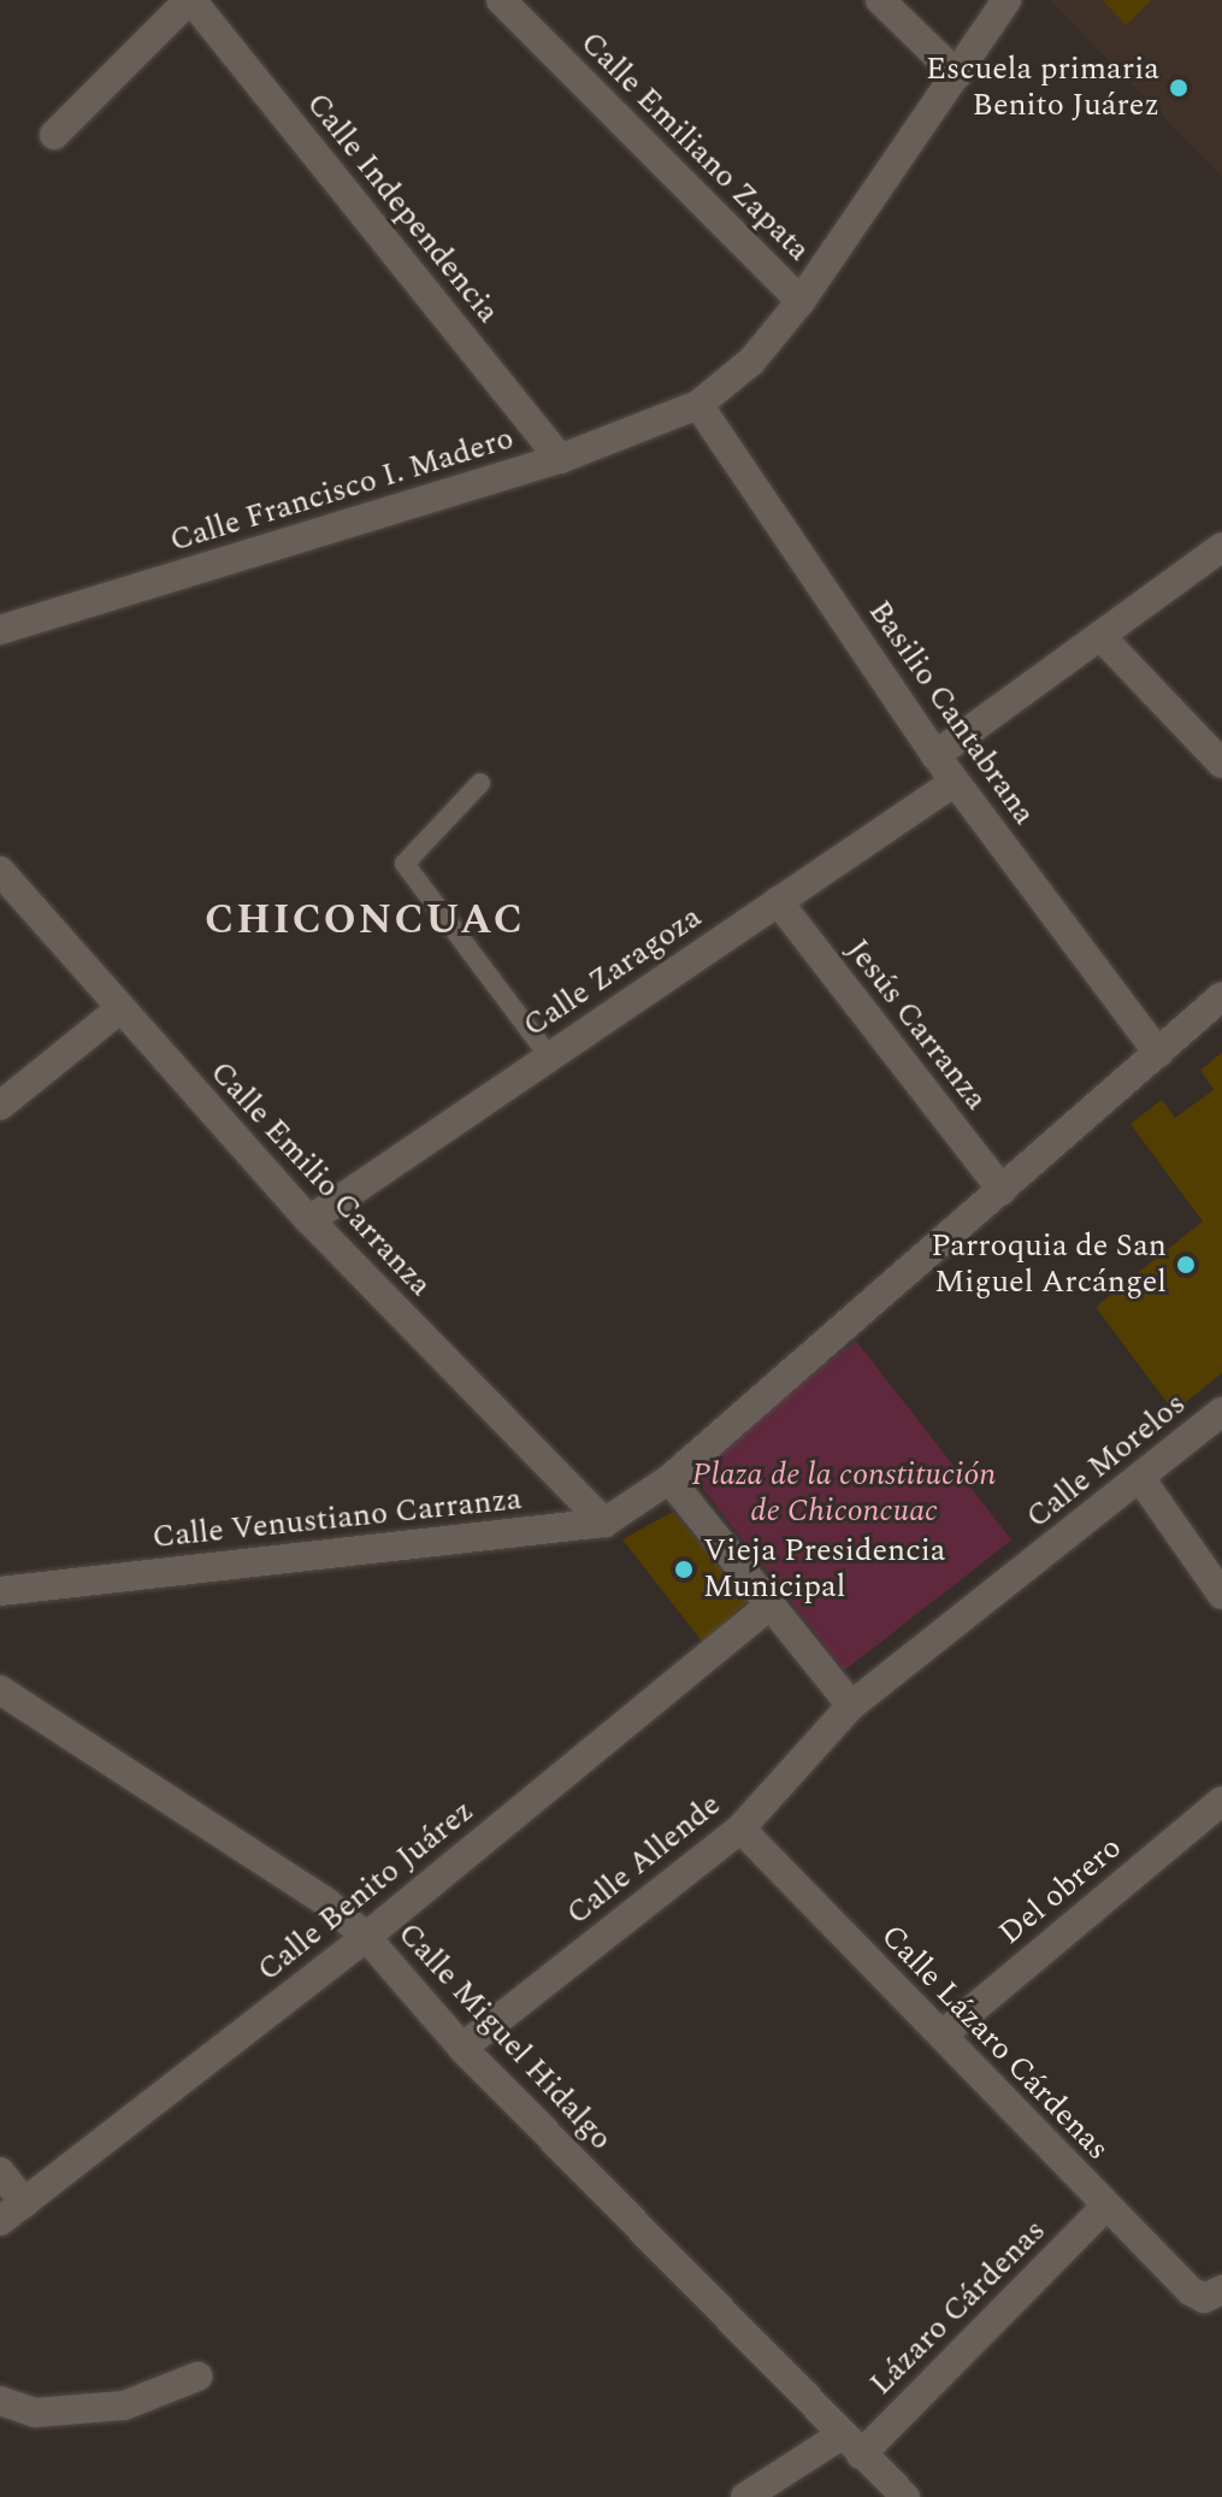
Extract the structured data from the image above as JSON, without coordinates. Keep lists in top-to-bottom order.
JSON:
{
  "streets": {
    "street": [
      "Calle Emiliano Zapata",
      "Calle Independencia",
      "Calle Francisco I. Madero",
      "Basilio Cantabrana",
      "Calle Zaragoza",
      "Jesús Carranza",
      "Calle Emilio Carranza",
      "Calle Morelos",
      "Calle Venustiano Carranza",
      "Calle Allende",
      "Calle Benito Juárez",
      "Del obrero",
      "Calle Miguel Hidalgo",
      "Calle Lázaro Cárdenas",
      "Lázaro Cárdenas"
    ]
  },
  "crossings": [
    ["Calle Emiliano Zapata", "Calle Francisco I. Madero"],
    ["Calle Independencia", "Calle Francisco I. Madero"],
    ["Calle Francisco I. Madero", "Basilio Cantabrana"],
    ["Basilio Cantabrana", "Calle Zaragoza"],
    ["Basilio Cantabrana", "Calle Venustiano Carranza"],
    ["Calle Zaragoza", "Jesús Carranza"],
    ["Calle Zaragoza", "Calle Emilio Carranza"],
    ["Jesús Carranza", "Calle Venustiano Carranza"],
    ["Calle Emilio Carranza", "Calle Venustiano Carranza"],
    ["Calle Morelos", "Calle Allende"],
    ["Calle Allende", "Calle Miguel Hidalgo"],
    ["Calle Allende", "Calle Lázaro Cárdenas"],
    ["Calle Benito Juárez", "Calle Miguel Hidalgo"],
    ["Del obrero", "Calle Lázaro Cárdenas"],
    ["Calle Miguel Hidalgo", "Lázaro Cárdenas"],
    ["Calle Lázaro Cárdenas", "Lázaro Cárdenas"]
  ],
  "districts": ["CHICONCUAC"],
  "parks": ["Plaza de la constitución de Chiconcuac"],
  "places": ["Escuela primaria Benito Juárez", "Parroquia de San Miguel Arcángel", "Vieja Presidencia Municipal"]
}
